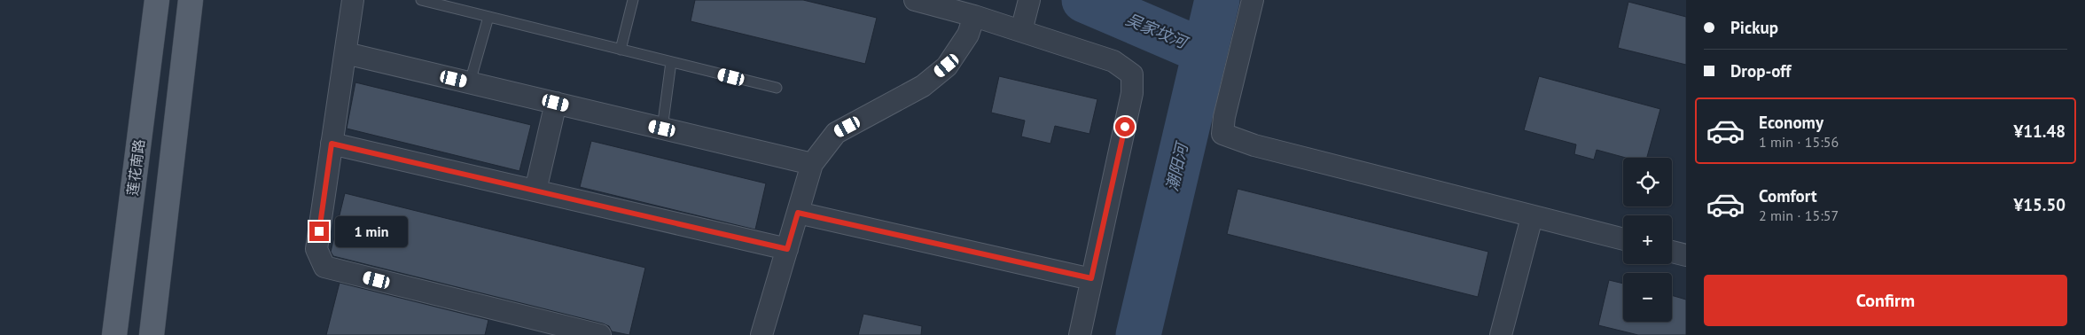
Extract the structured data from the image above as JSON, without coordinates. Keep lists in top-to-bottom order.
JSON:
{
  "streets": {
    "main road": ["莲花南路"]
  },
  "water": ["吴家坟河", "潮阳河"],
  "page": {
    "banner": ["Pickup", "Drop-off"],
    "list": [
      {
        "name": "Economy",
        "note": "1 min · 15:56",
        "value": "¥11.48"
      },
      {
        "name": "Comfort",
        "note": "2 min · 15:57",
        "value": "¥15.50"
      }
    ],
    "map_buttons": ["+", "−"],
    "bubble": "1 min",
    "buttons": "Confirm"
  }
}
